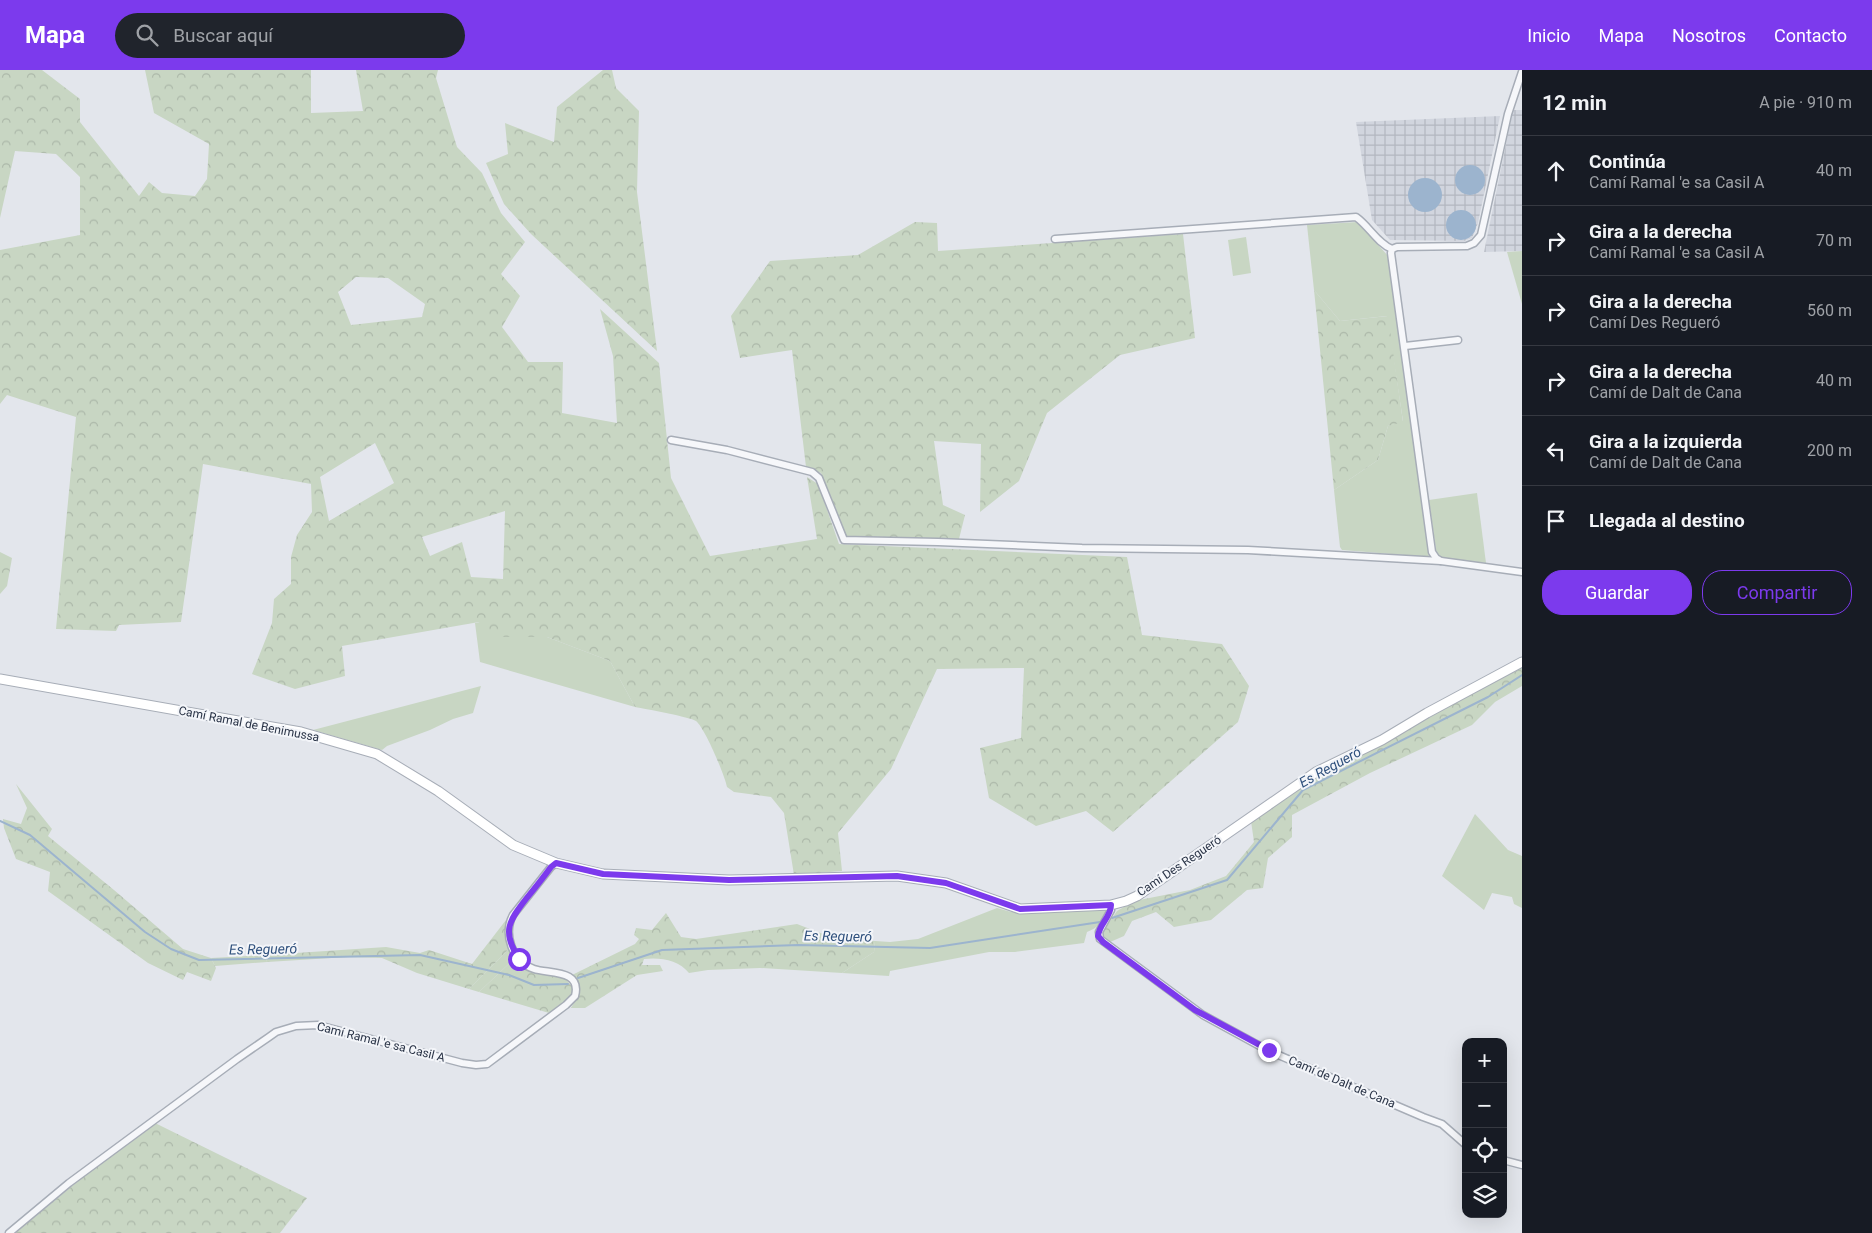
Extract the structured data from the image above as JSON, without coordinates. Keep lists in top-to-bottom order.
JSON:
{
  "streets": {
    "street": [
      "Camí Ramal de Benimussa",
      "Camí Des Regueró",
      "Camí Ramal 'e sa Casil A",
      "Camí de Dalt de Cana"
    ]
  },
  "crossings": [
    ["Camí Ramal de Benimussa", "Camí Des Regueró"],
    ["Camí Ramal de Benimussa", "Camí Ramal 'e sa Casil A"],
    ["Camí Des Regueró", "Camí Ramal 'e sa Casil A"],
    ["Camí Des Regueró", "Camí de Dalt de Cana"]
  ],
  "water": ["Es Regueró"],
  "page": {
    "header": "Mapa",
    "search": "Buscar aquí",
    "nav": [
      "Inicio",
      "Mapa",
      "Nosotros",
      "Contacto"
    ],
    "heading": ["12 min", "A pie · 910 m"],
    "list": [
      ["Continúa", "Camí Ramal 'e sa Casil A", "40 m"],
      ["Gira a la derecha", "Camí Ramal 'e sa Casil A", "70 m"],
      ["Gira a la derecha", "Camí Des Regueró", "560 m"],
      ["Gira a la derecha", "Camí de Dalt de Cana", "40 m"],
      ["Gira a la izquierda", "Camí de Dalt de Cana", "200 m"],
      "Llegada al destino"
    ],
    "buttons": ["Guardar", "Compartir"],
    "map_buttons": ["+", "−"]
  }
}
